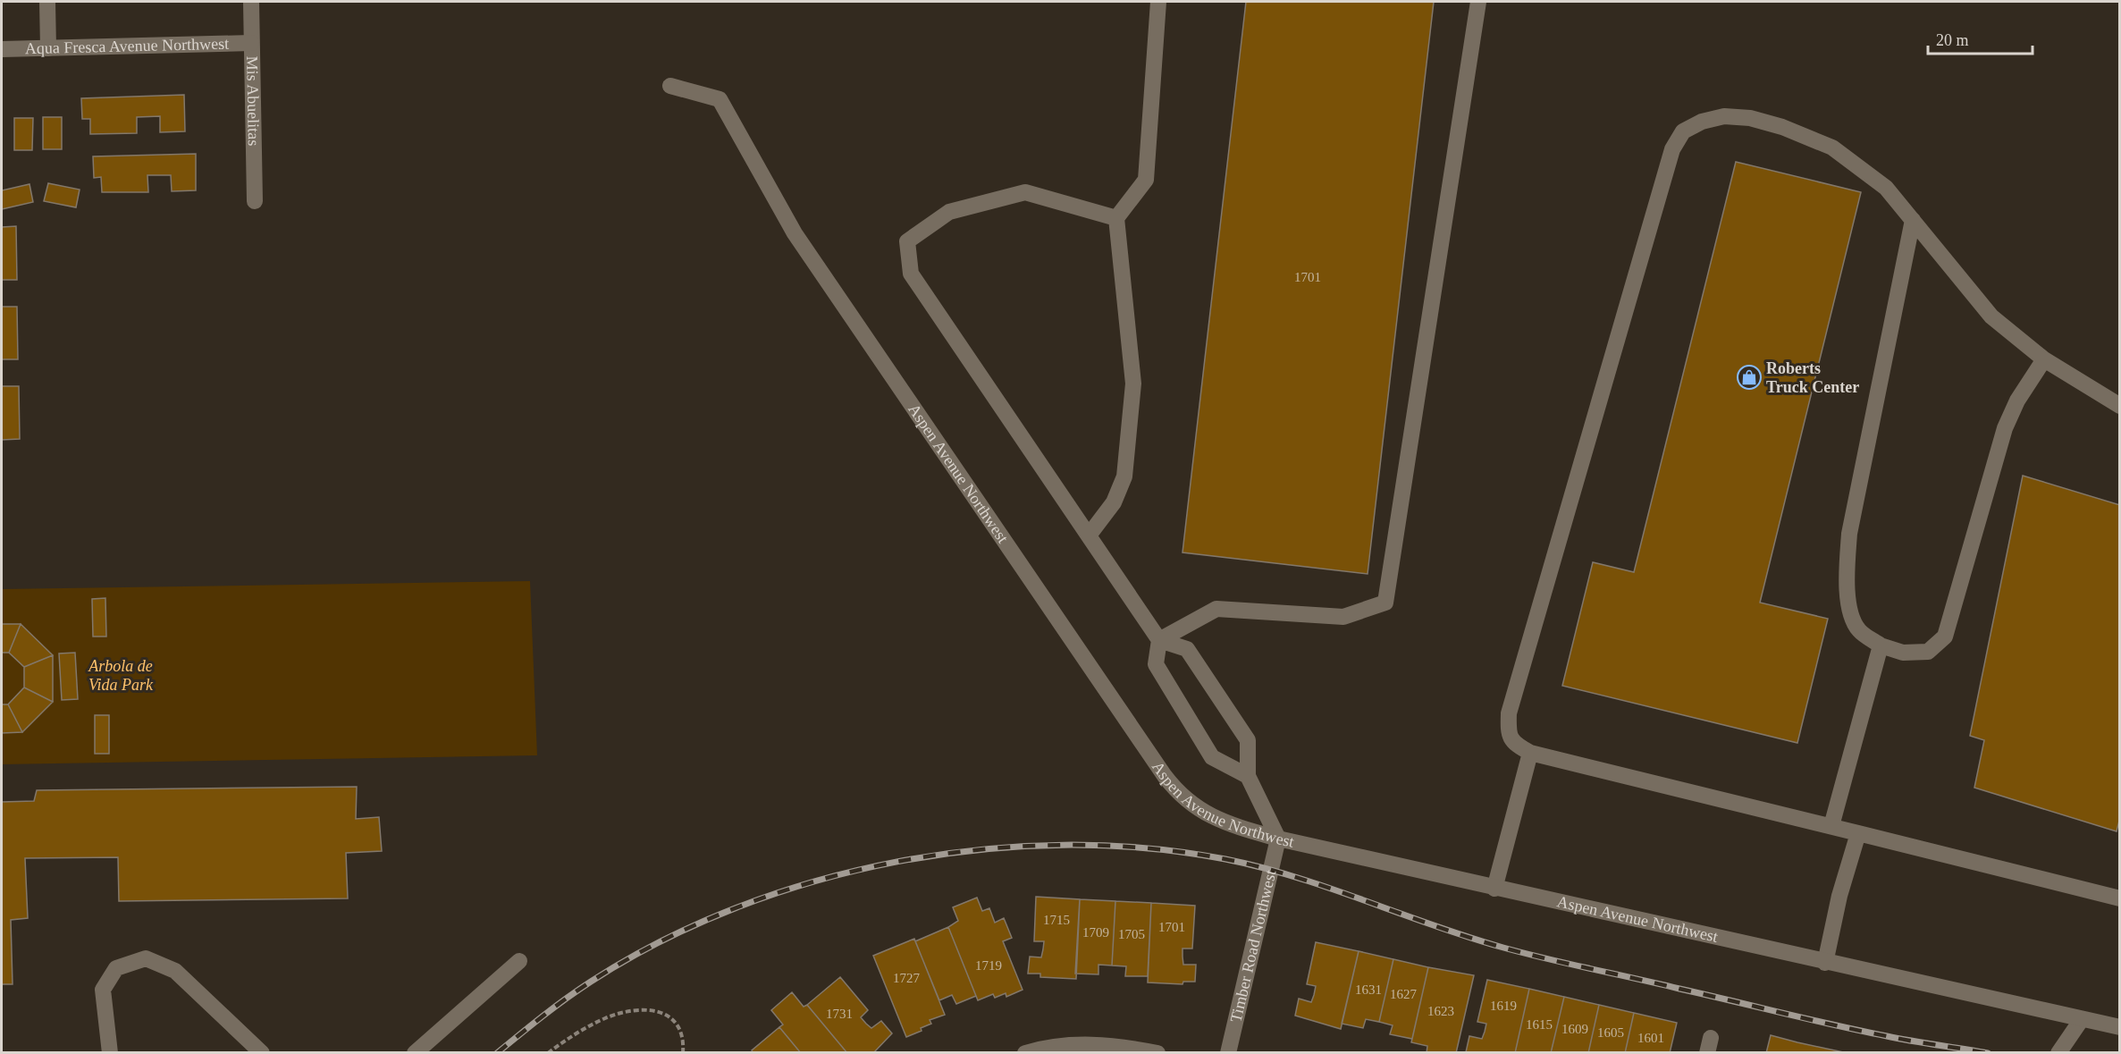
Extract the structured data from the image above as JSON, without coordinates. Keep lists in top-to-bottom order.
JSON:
{
  "streets": {
    "street": [
      "Aqua Fresca Avenue Northwest",
      "Mis Abuelitas",
      "Aspen Avenue Northwest",
      "Timber Road Northwest"
    ]
  },
  "crossings": [
    ["Aqua Fresca Avenue Northwest", "Mis Abuelitas"],
    ["Aspen Avenue Northwest", "Timber Road Northwest"]
  ],
  "parks": ["Arbola de Vida Park"],
  "places": {
    "shop": ["Roberts Truck Center"]
  },
  "house_numbers": [
    "1701",
    "1715",
    "1701",
    "1709",
    "1705",
    "1719",
    "1727",
    "1631",
    "1627",
    "1619",
    "1623",
    "1731",
    "1615",
    "1609",
    "1605",
    "1601"
  ],
  "scale_bar": "20 m"
}
